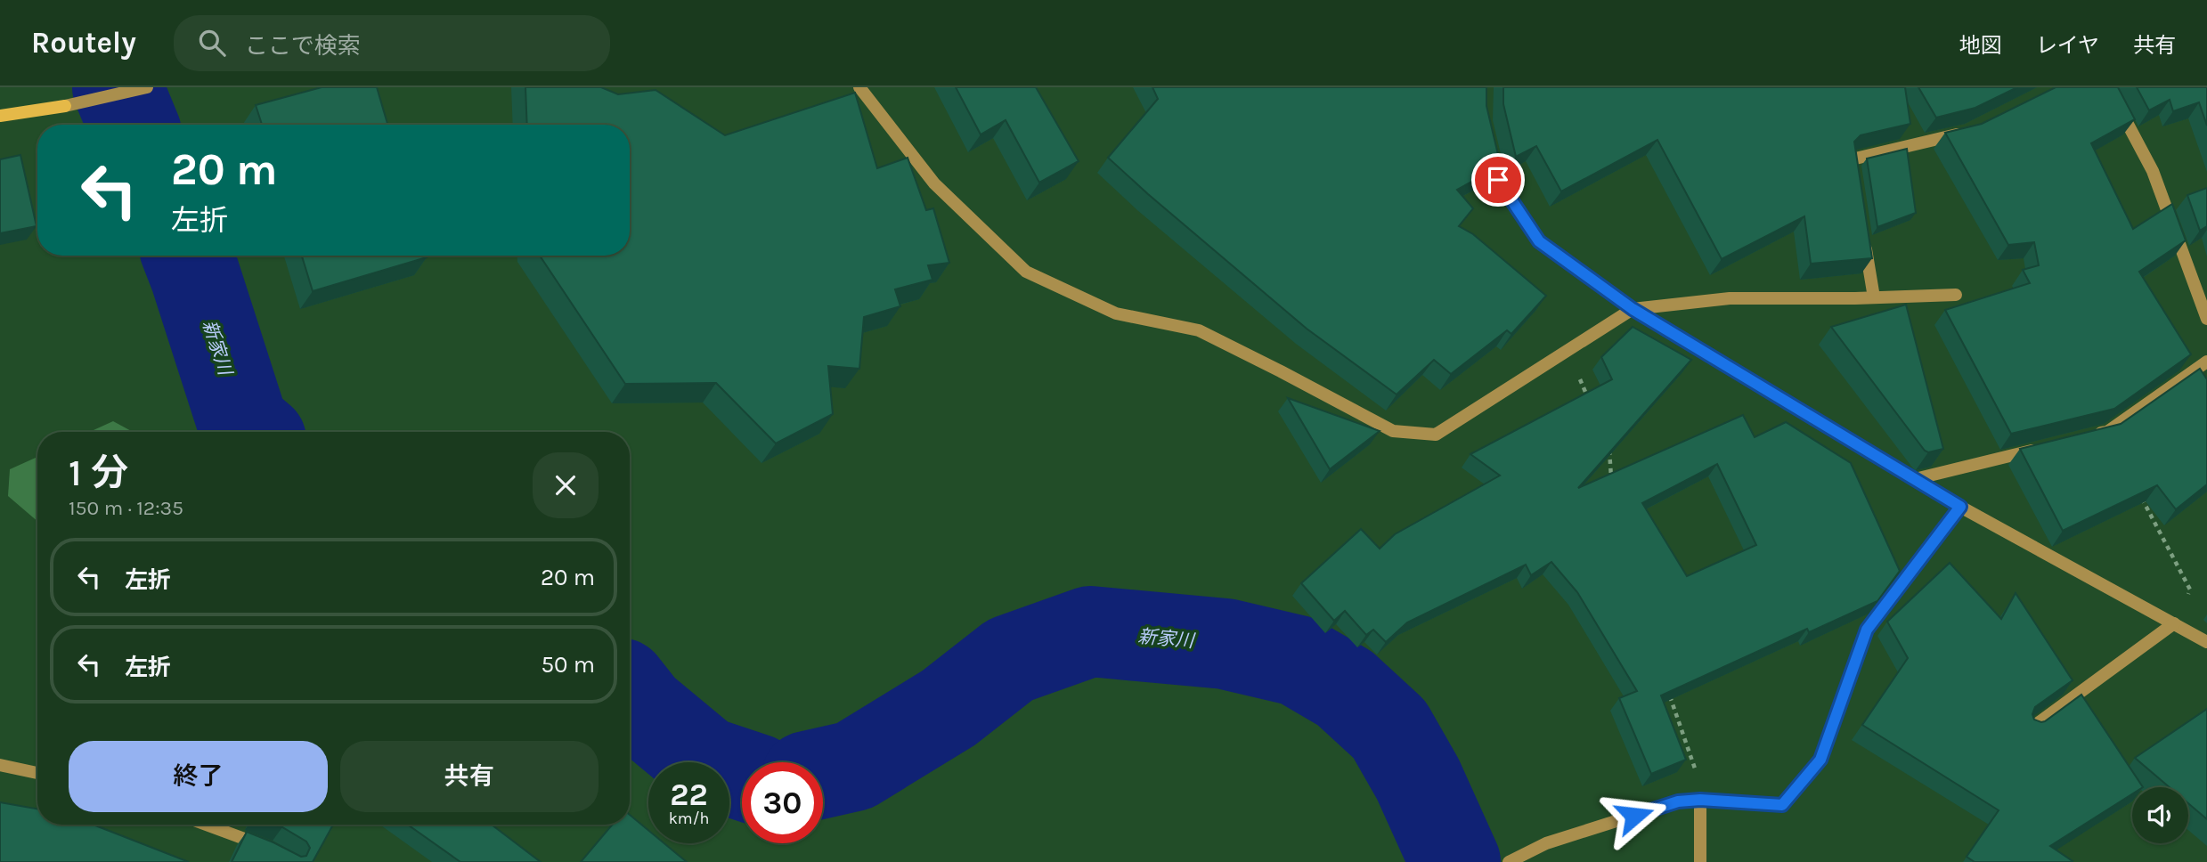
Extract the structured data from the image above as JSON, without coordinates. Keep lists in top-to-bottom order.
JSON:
{
  "water": ["新家川"],
  "page": {
    "header": "Routely",
    "search": "ここで検索",
    "nav": ["地図", "レイヤ", "共有"],
    "turn": ["20 m", "左折"],
    "heading": ["1 分", "150 m · 12:35"],
    "list": [
      {
        "name": "左折",
        "value": "20 m"
      },
      {
        "name": "左折",
        "value": "50 m"
      }
    ],
    "buttons": ["終了", "共有"],
    "speed": "22 km/h",
    "limit": "30"
  }
}
